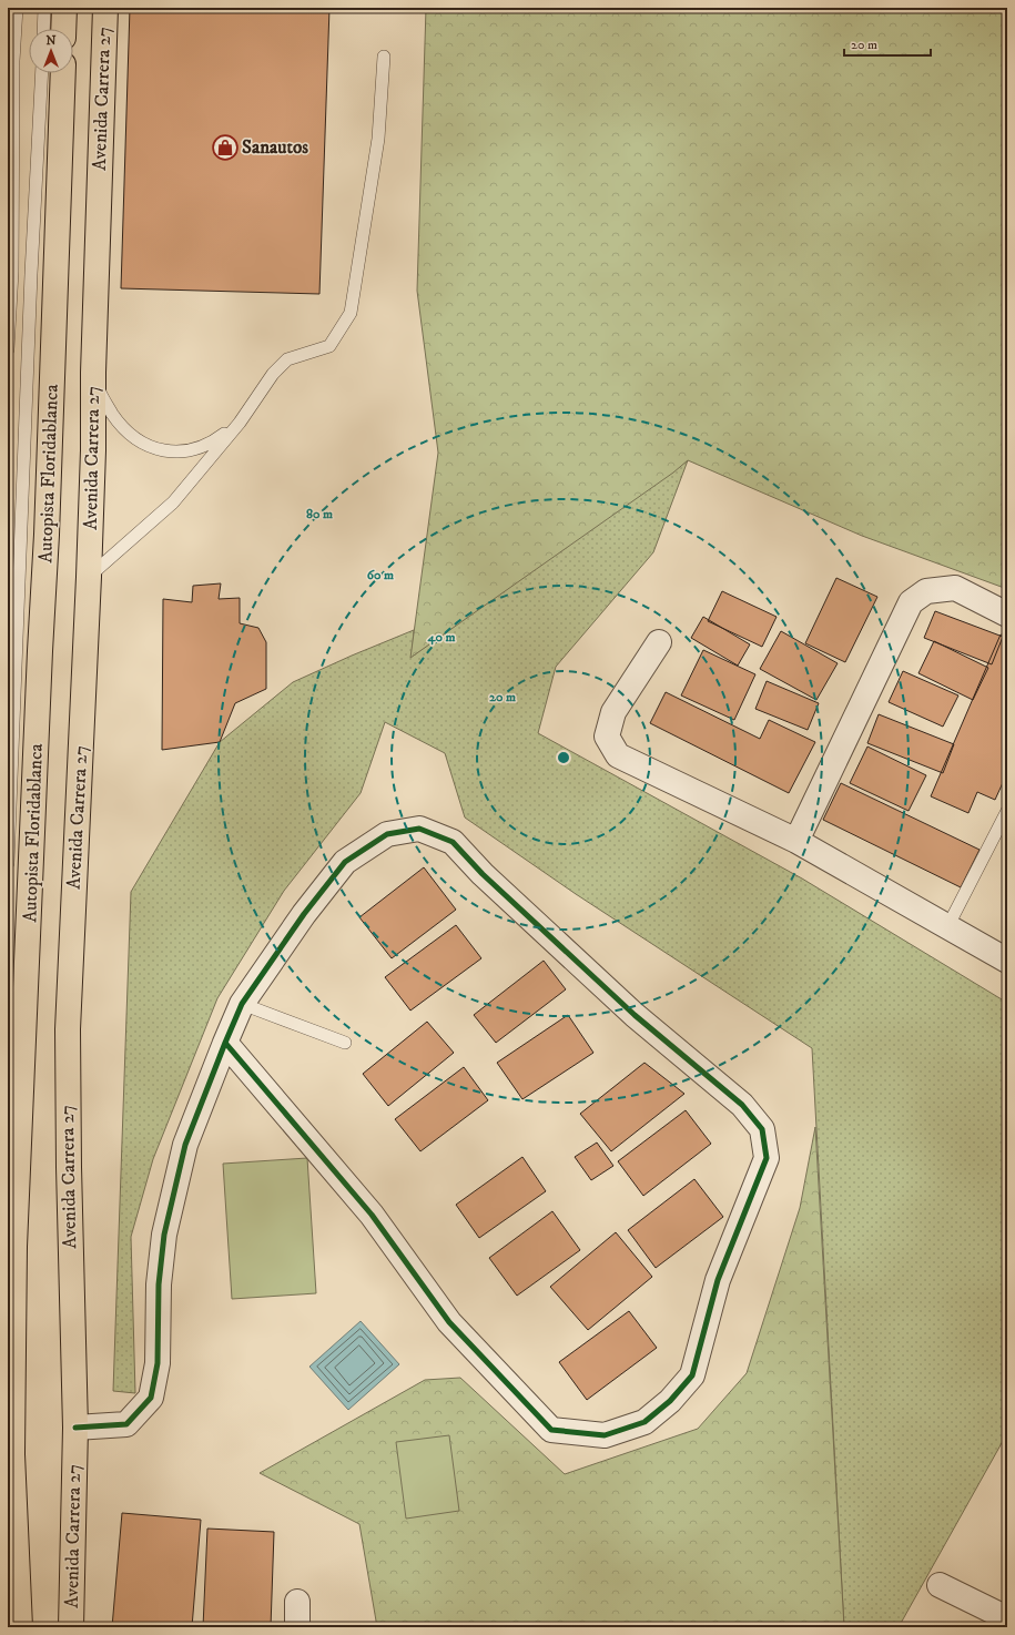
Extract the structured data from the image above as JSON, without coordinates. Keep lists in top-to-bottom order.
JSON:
{
  "streets": {
    "highway": ["Avenida Carrera 27", "Autopista Floridablanca"]
  },
  "places": {
    "shop": ["Sanautos"]
  },
  "scale_bar": "20 m",
  "north": "top",
  "rings": [
    "80 m",
    "60 m",
    "40 m",
    "20 m"
  ]
}
